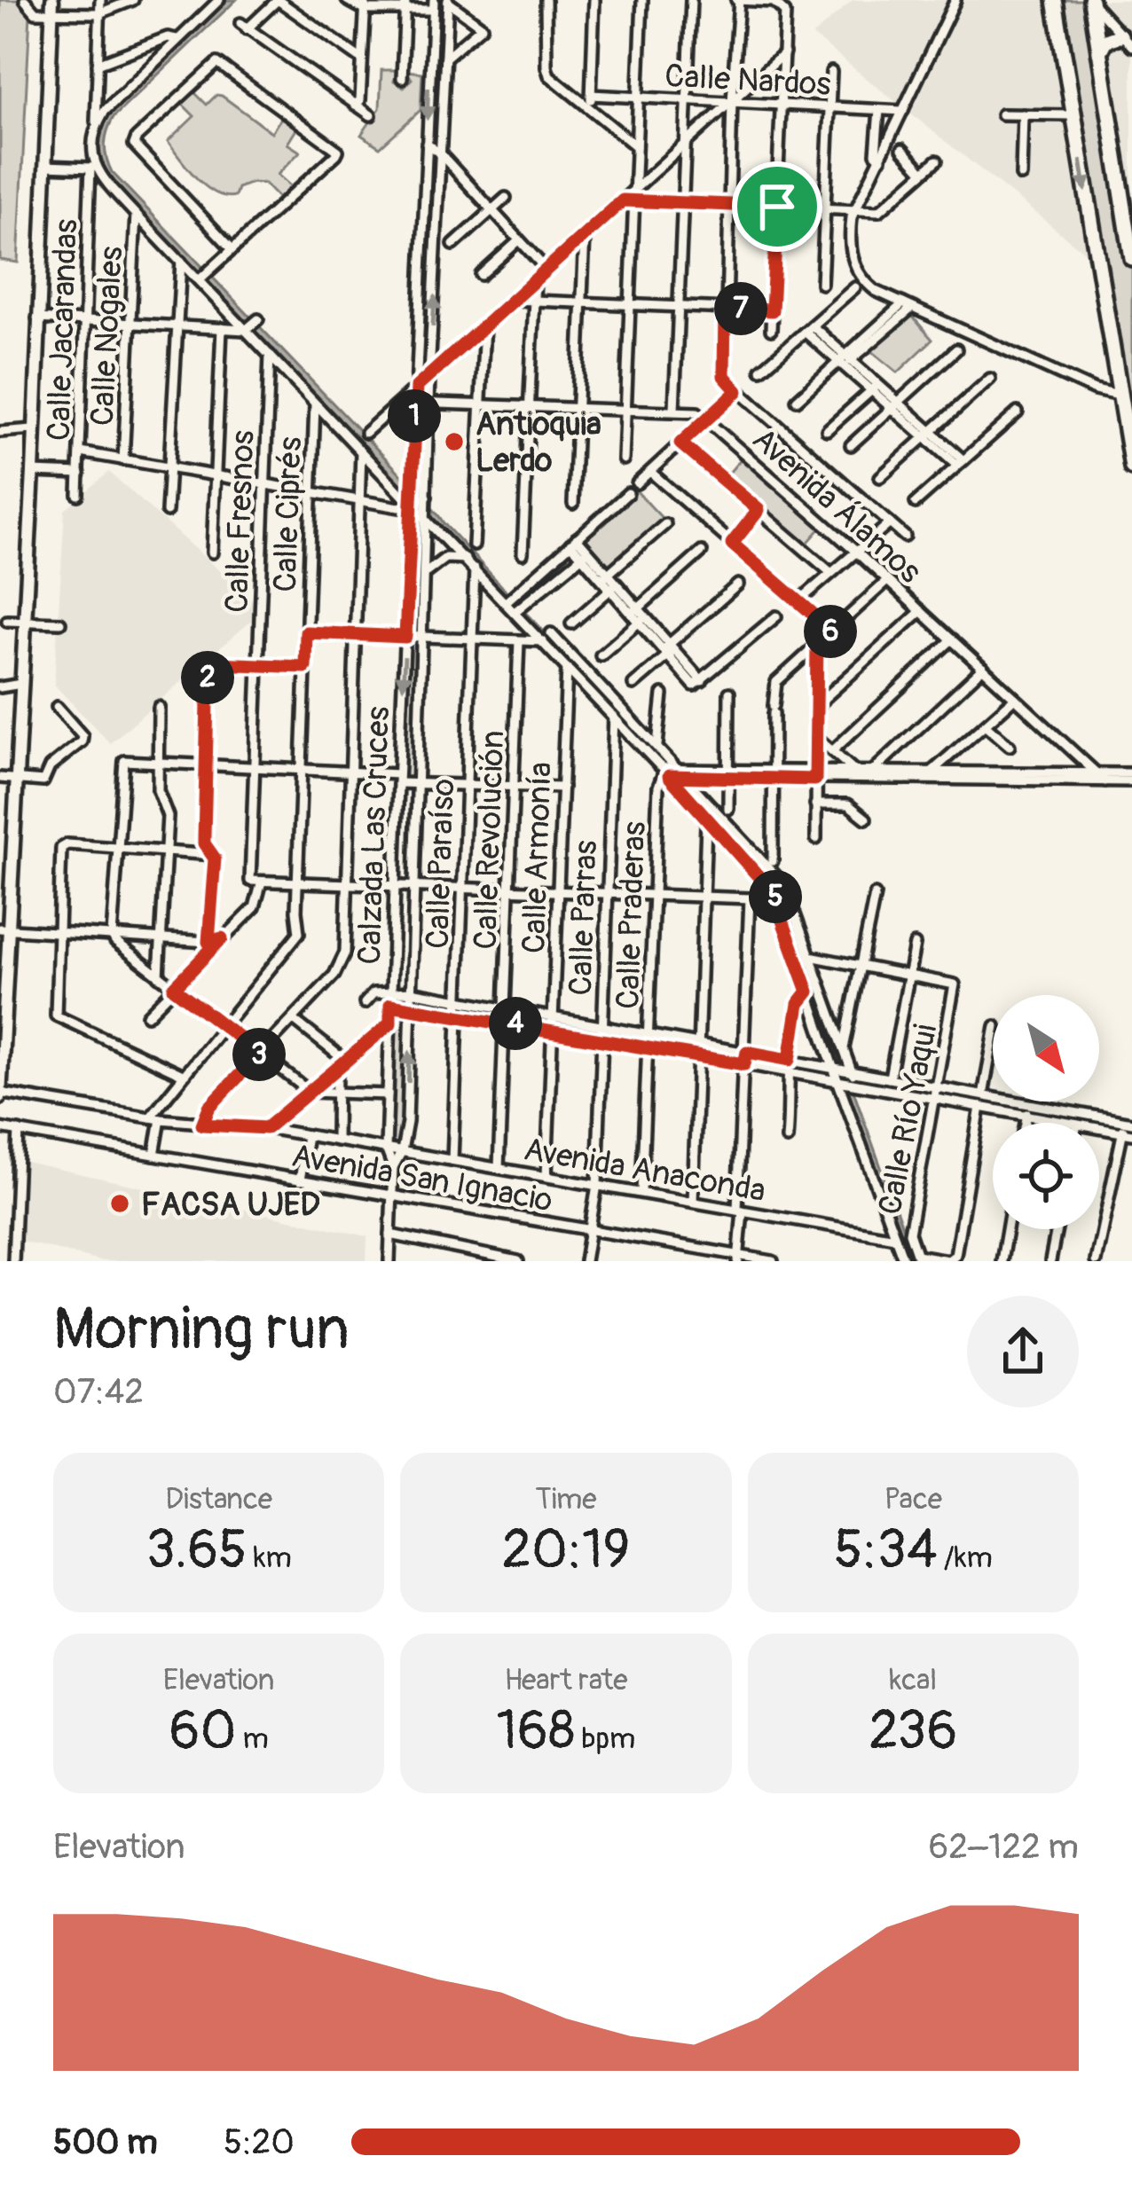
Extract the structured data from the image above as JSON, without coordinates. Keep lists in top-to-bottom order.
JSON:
{
  "streets": {
    "street": [
      "Calle Nardos",
      "Calle Jacarandas",
      "Calle Nogales",
      "Avenida Álamos",
      "Calle Ciprés",
      "Calle Fresnos",
      "Calzada Las Cruces",
      "Calle Revolución",
      "Calle Armonía",
      "Calle Paraíso",
      "Calle Praderas",
      "Calle Parras",
      "Calle Río Yaqui",
      "Avenida Anaconda",
      "Avenida San Ignacio"
    ]
  },
  "crossings": [
    ["Avenida Álamos", "Calzada Las Cruces"],
    ["Calzada Las Cruces", "Avenida Anaconda"],
    ["Calzada Las Cruces", "Avenida San Ignacio"],
    ["Calle Revolución", "Avenida Anaconda"],
    ["Calle Armonía", "Avenida Anaconda"],
    ["Calle Paraíso", "Avenida Anaconda"],
    ["Calle Praderas", "Avenida Anaconda"],
    ["Calle Parras", "Avenida Anaconda"],
    ["Calle Parras", "Avenida San Ignacio"]
  ],
  "places": ["Antioquia Lerdo", "FACSA UJED"],
  "north": "bottom right",
  "page": {
    "pins": [
      "7",
      "1",
      "6",
      "2",
      "5",
      "4",
      "3"
    ],
    "heading": ["Morning run", "07:42"],
    "stats": [
      ["Distance", "3.65 km"],
      ["Time", "20:19"],
      ["Pace", "5:34 /km"],
      ["Elevation", "60 m"],
      ["Heart rate", "168 bpm"],
      ["kcal", "236"]
    ],
    "chart": ["Elevation", "62–122 m"],
    "list": [
      {
        "name": "500 m",
        "note": "5:20"
      }
    ]
  }
}
